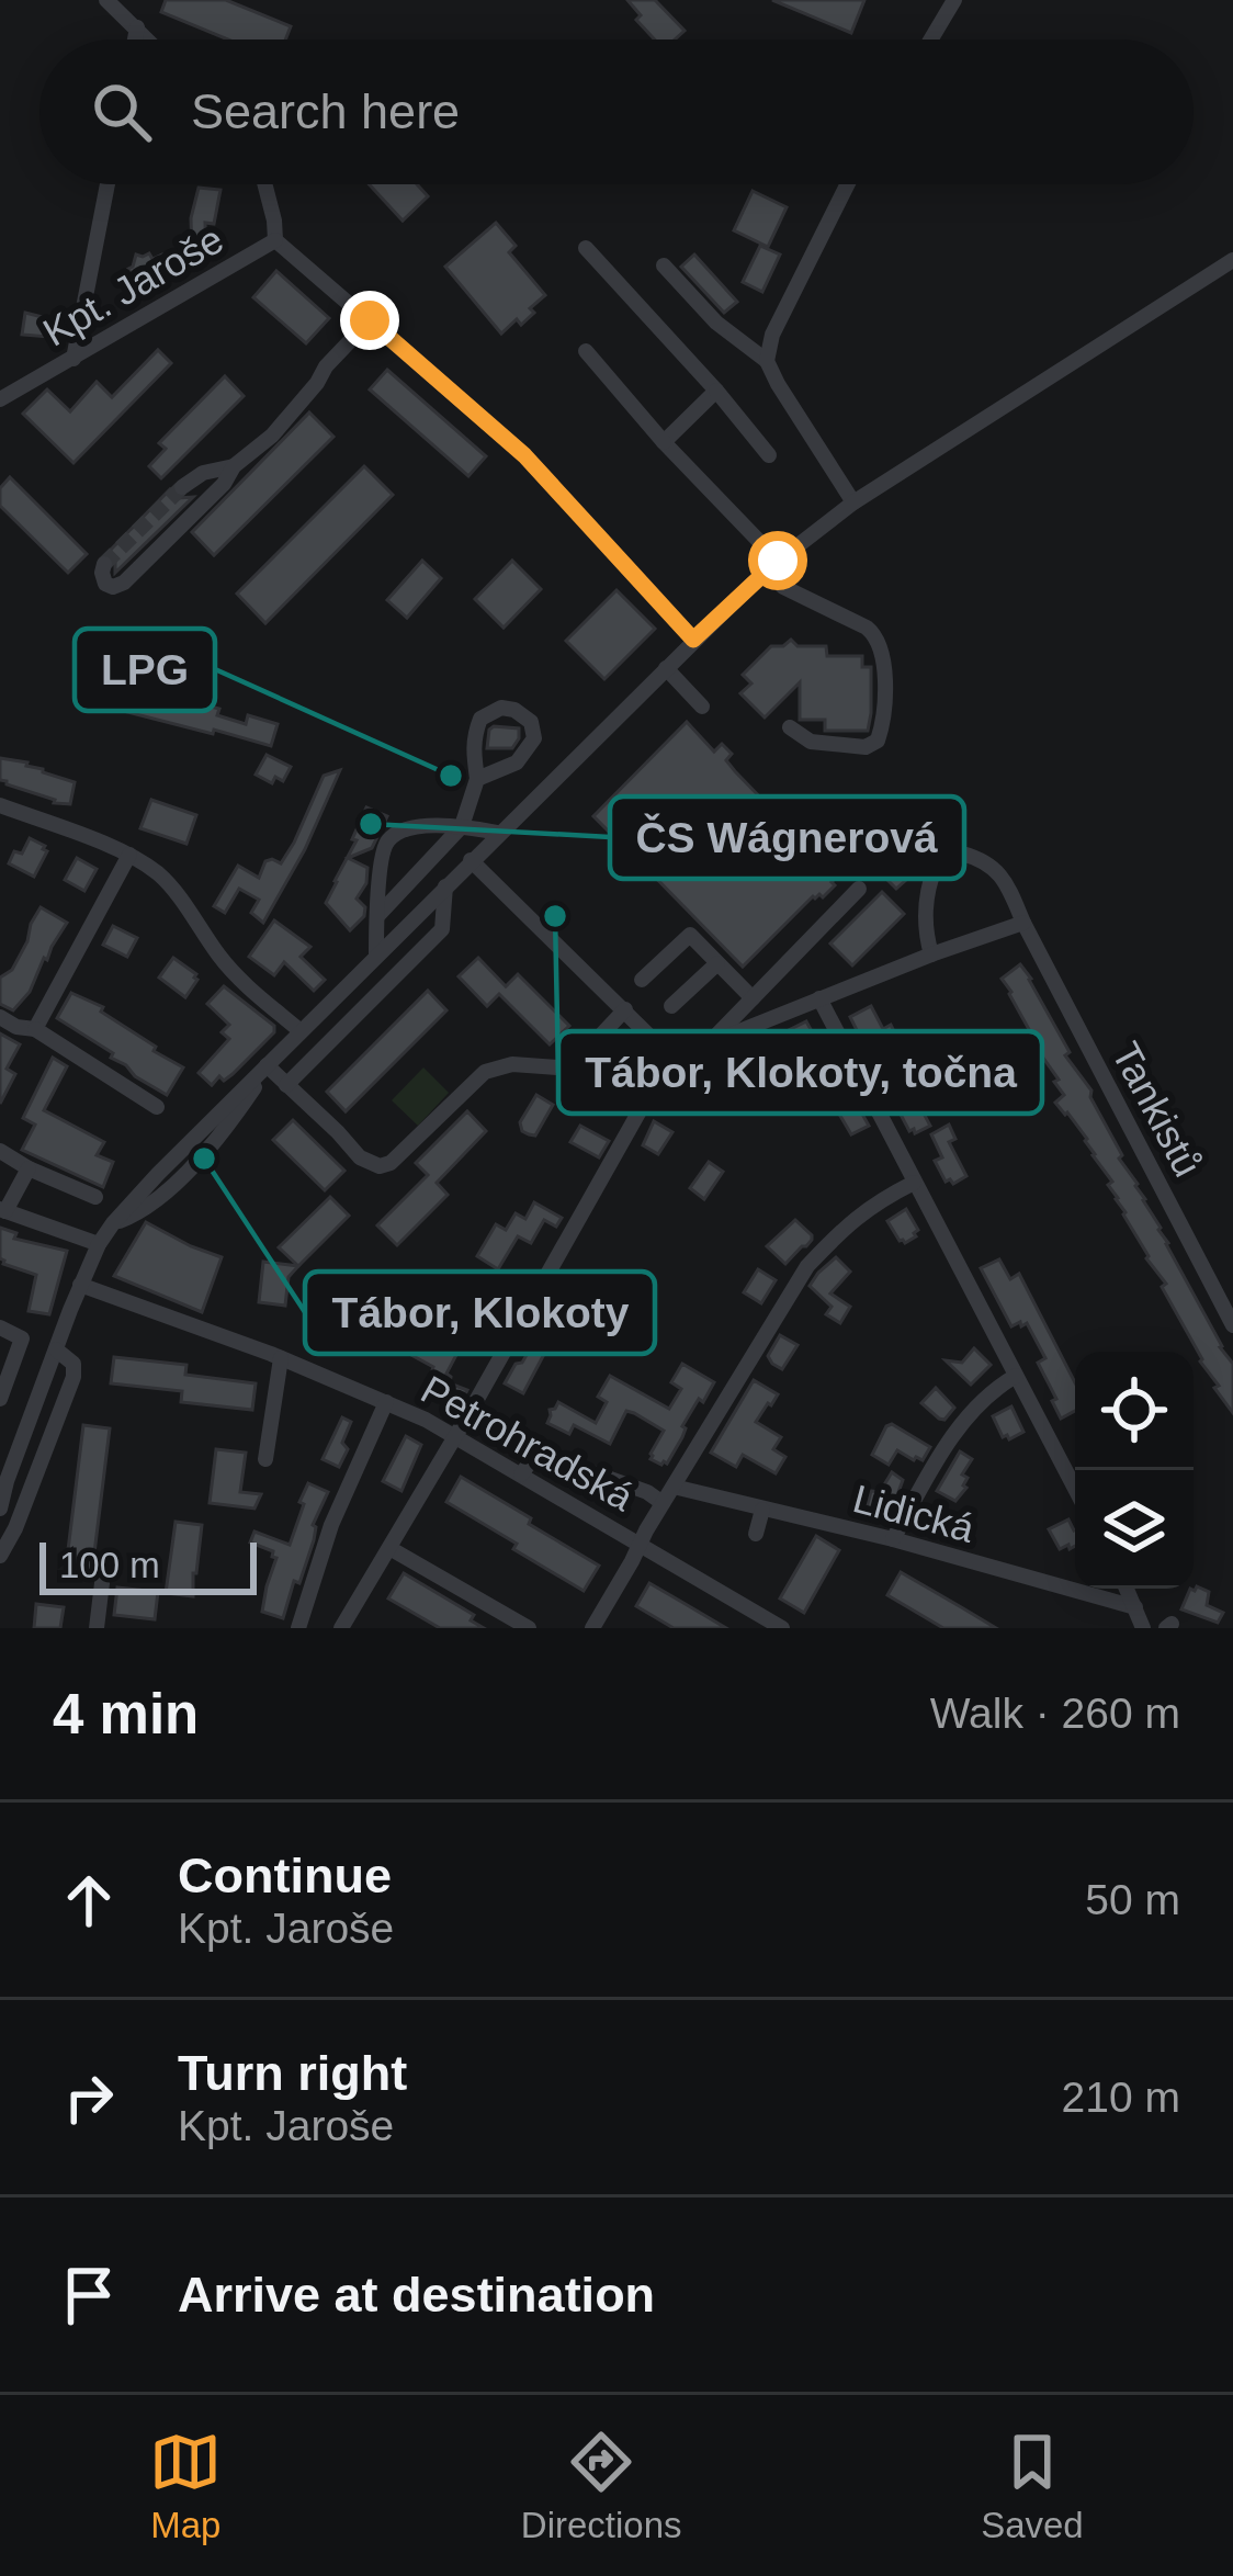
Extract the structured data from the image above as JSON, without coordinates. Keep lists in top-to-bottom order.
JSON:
{
  "streets": {
    "street": [
      "Kpt. Jaroše",
      "Tankistů",
      "Petrohradská",
      "Lidická"
    ]
  },
  "places": [
    "LPG",
    "ČS Wágnerová",
    "Tábor, Klokoty, točna",
    "Tábor, Klokoty"
  ],
  "scale_bar": "100 m",
  "page": {
    "search": "Search here",
    "scale": "100 m",
    "heading": ["4 min", "Walk · 260 m"],
    "list": [
      ["Continue", "Kpt. Jaroše", "50 m"],
      ["Turn right", "Kpt. Jaroše", "210 m"],
      "Arrive at destination"
    ],
    "nav": ["Map", "Directions", "Saved"]
  }
}
